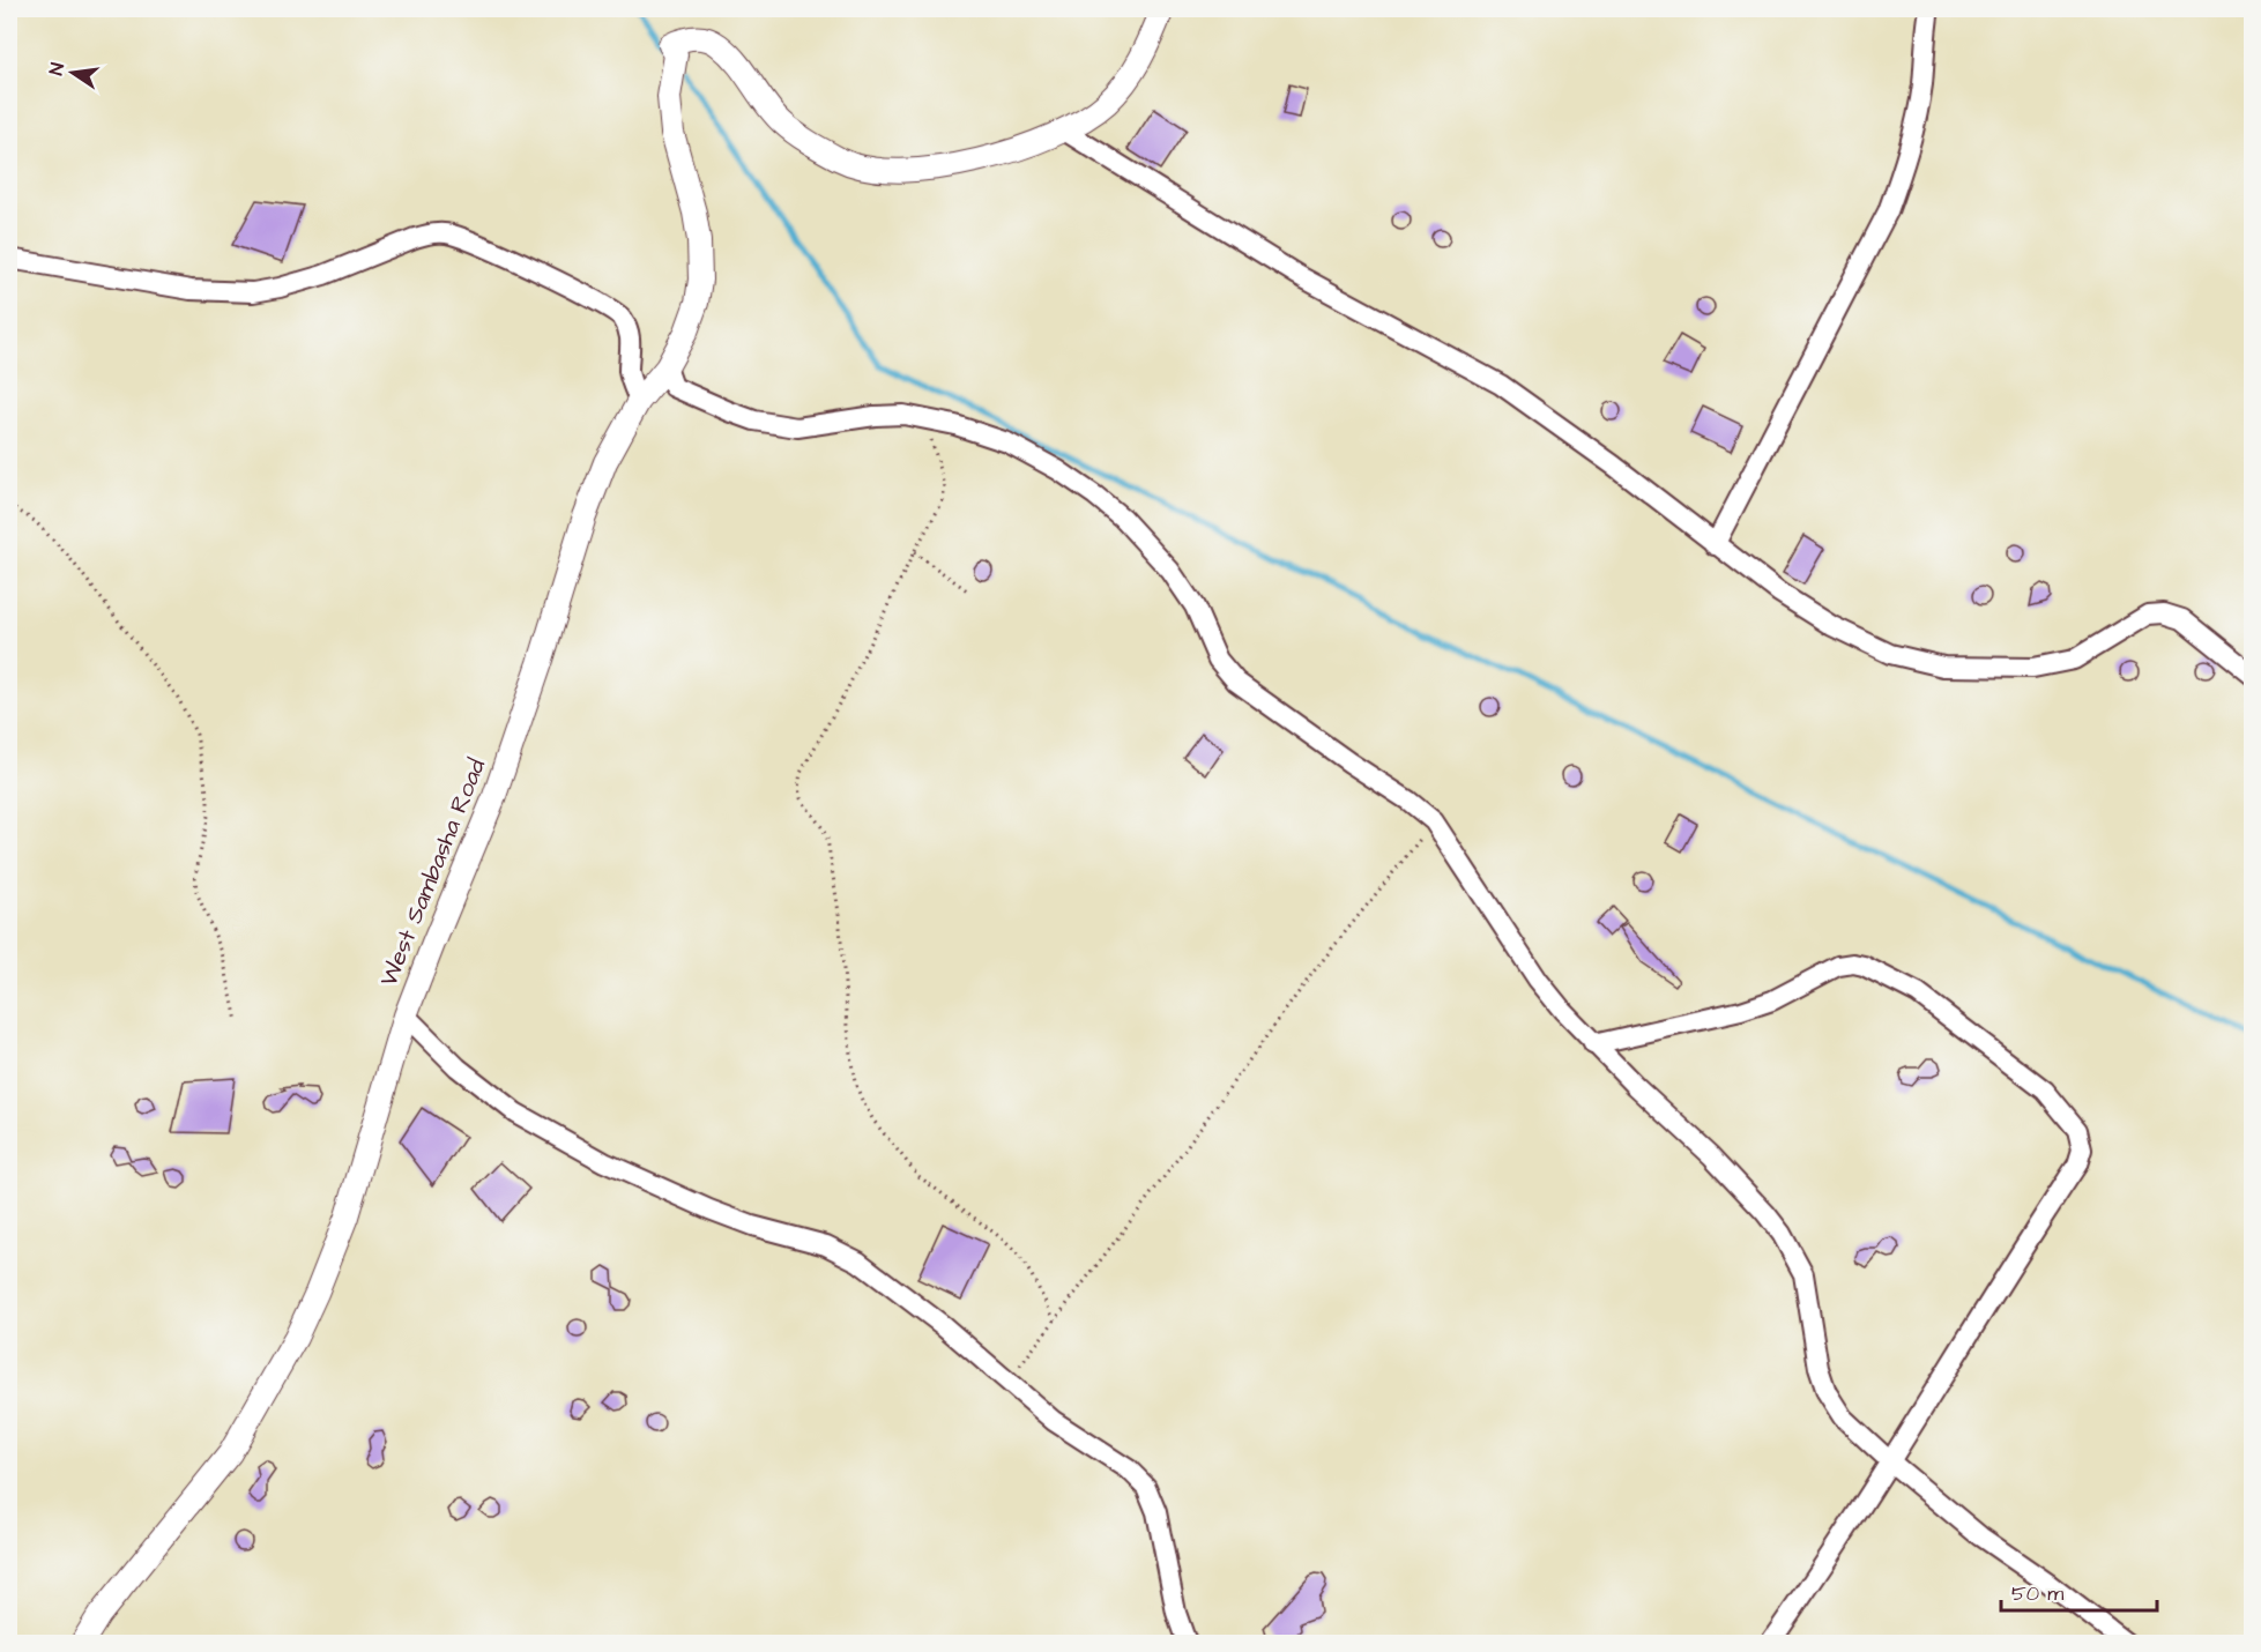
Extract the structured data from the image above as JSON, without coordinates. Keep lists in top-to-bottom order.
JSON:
{
  "streets": {
    "street": ["West Sambasha Road"]
  },
  "scale_bar": "50 m",
  "north": "left"
}
